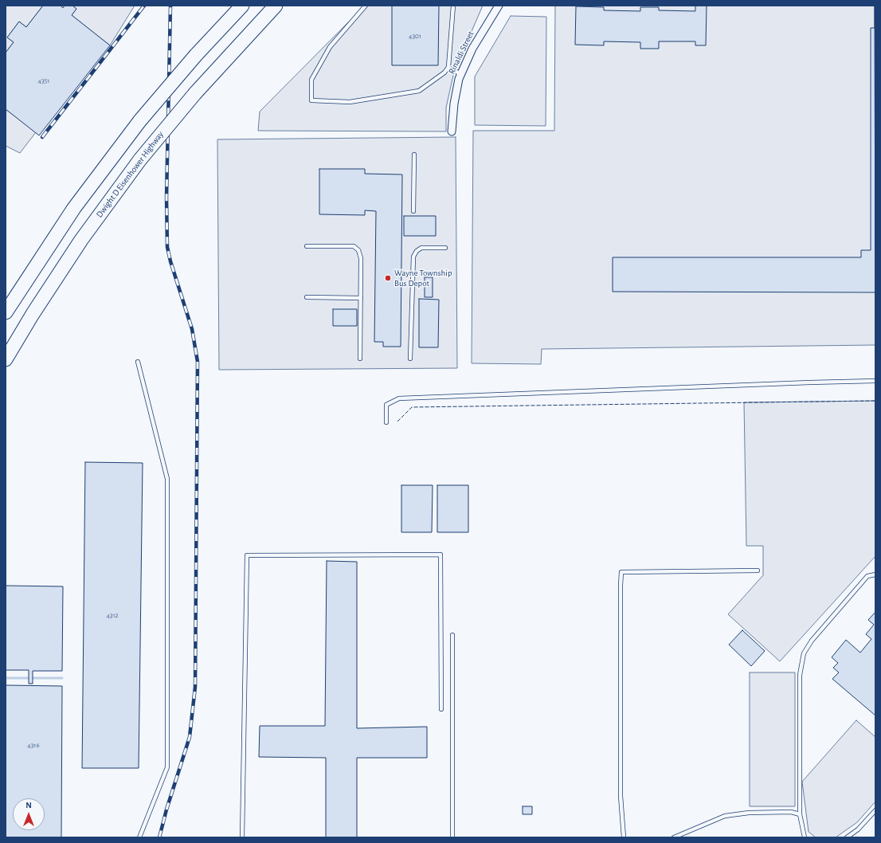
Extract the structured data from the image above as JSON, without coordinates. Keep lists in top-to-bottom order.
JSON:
{
  "streets": {
    "highway": ["Dwight D Eisenhower Highway"],
    "street": ["Rinaldi Street"]
  },
  "places": ["Wayne Township Bus Depot"],
  "house_numbers": [
    "4301",
    "4351",
    "4312",
    "4316"
  ],
  "north": "top"
}
